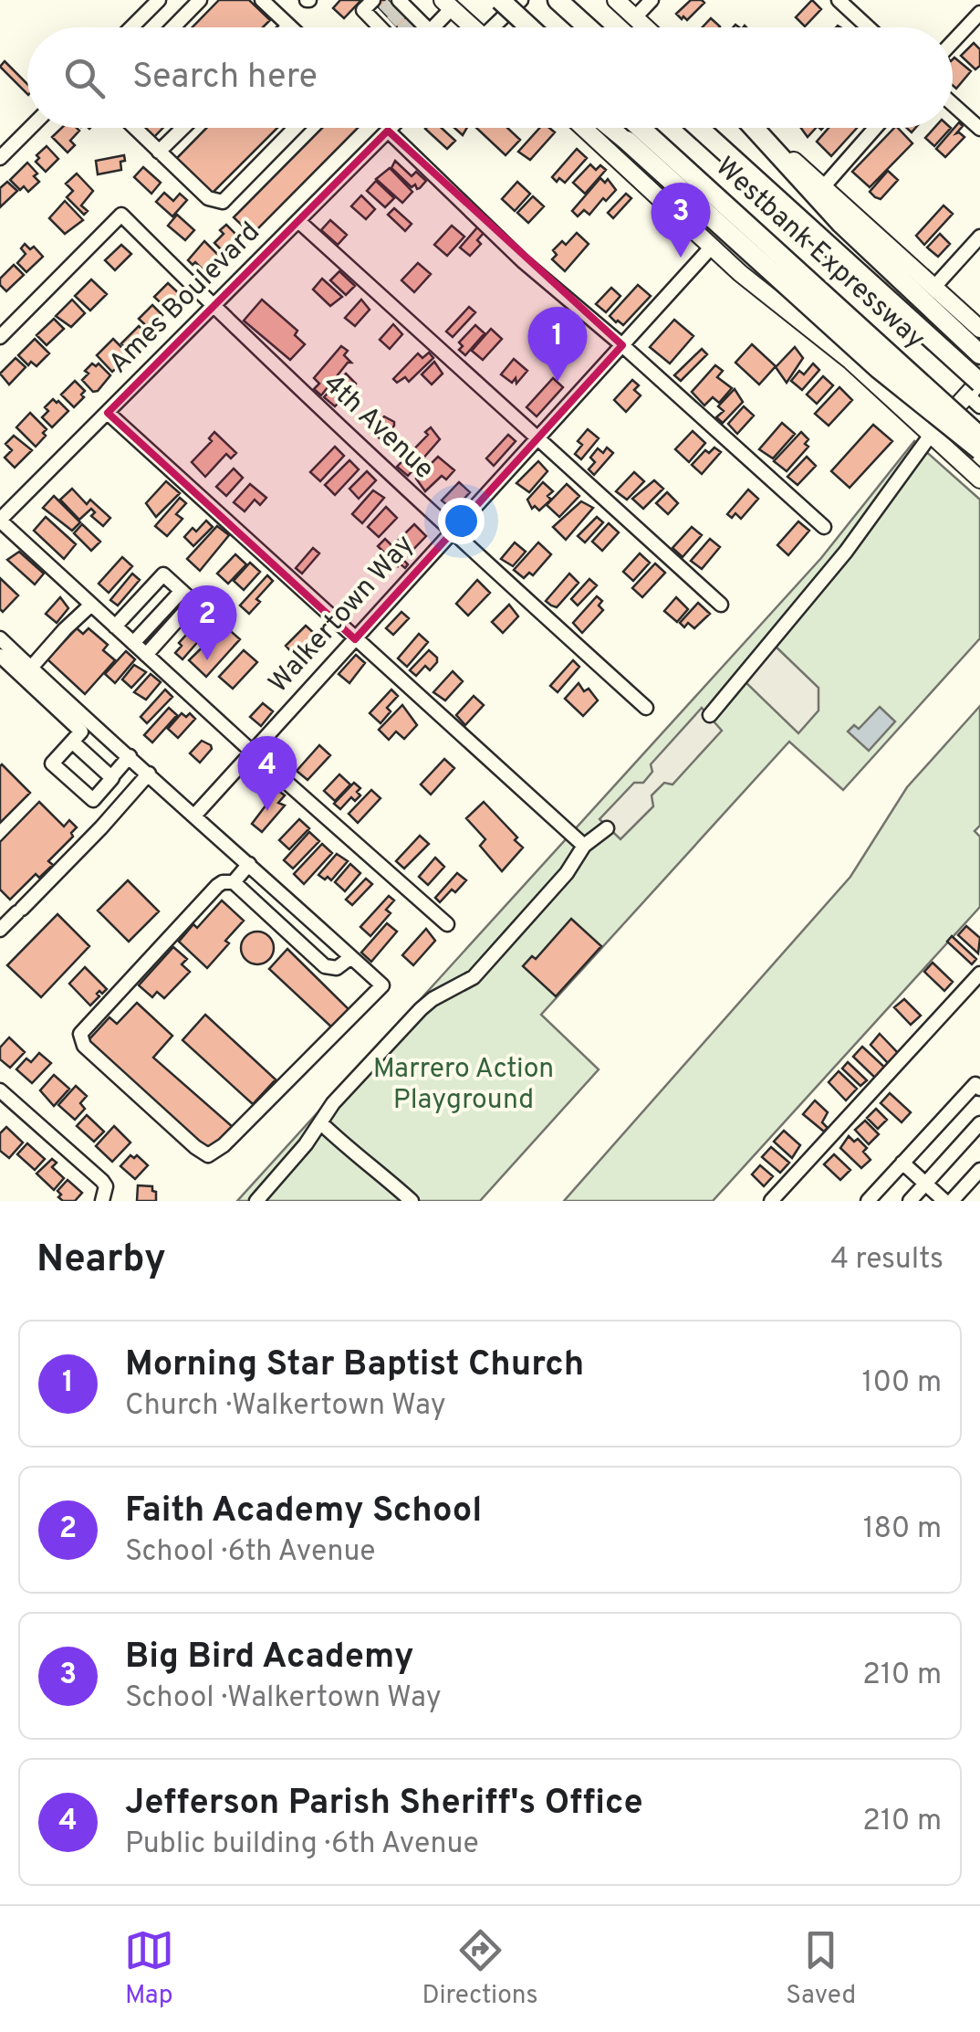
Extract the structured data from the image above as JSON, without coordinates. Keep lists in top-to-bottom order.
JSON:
{
  "streets": {
    "highway": ["Westbank Expressway"],
    "street": ["Ames Boulevard", "4th Avenue", "Walkertown Way"]
  },
  "crossings": [
    ["Ames Boulevard", "4th Avenue"],
    ["4th Avenue", "Walkertown Way"]
  ],
  "parks": ["Marrero Action Playground"],
  "page": {
    "search": "Search here",
    "pins": [
      "3",
      "1",
      "2",
      "4"
    ],
    "heading": ["Nearby", "4 results"],
    "list": [
      {
        "mark": "1",
        "name": "Morning Star Baptist Church",
        "note": "Church · Walkertown Way",
        "value": "100 m"
      },
      {
        "mark": "2",
        "name": "Faith Academy School",
        "note": "School · 6th Avenue",
        "value": "180 m"
      },
      {
        "mark": "3",
        "name": "Big Bird Academy",
        "note": "School · Walkertown Way",
        "value": "210 m"
      },
      {
        "mark": "4",
        "name": "Jefferson Parish Sheriff's Office",
        "note": "Public building · 6th Avenue",
        "value": "210 m"
      }
    ],
    "nav": ["Map", "Directions", "Saved"]
  }
}
